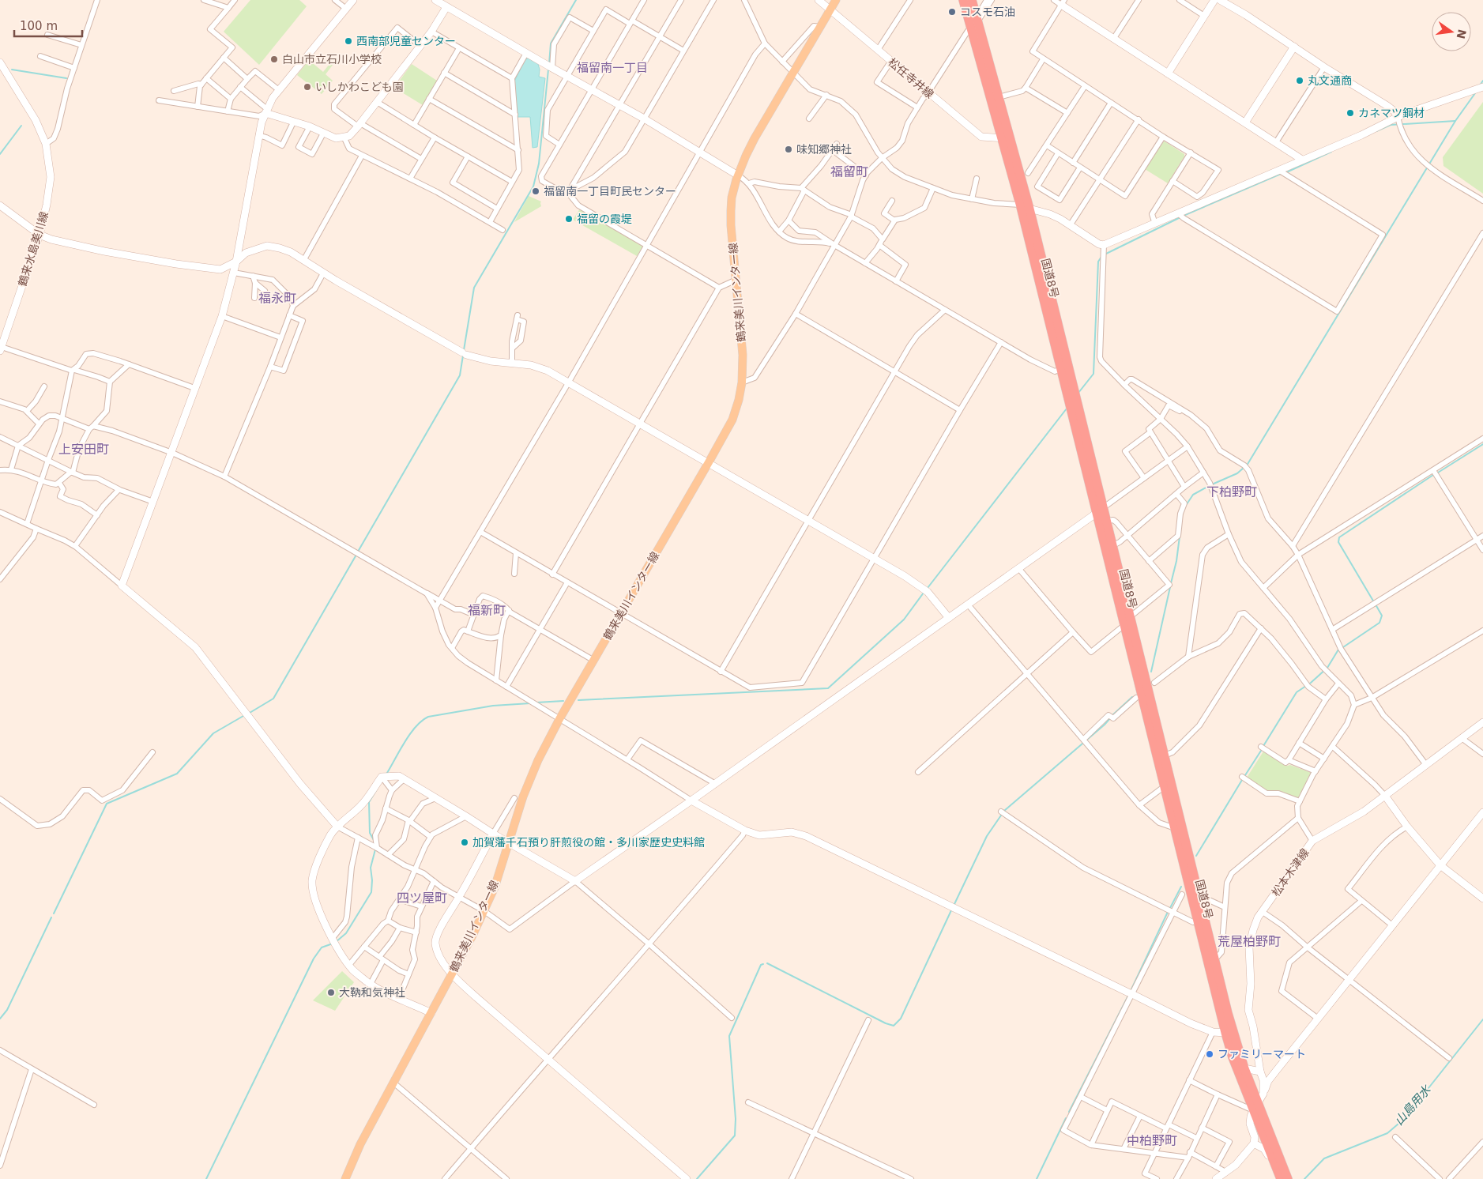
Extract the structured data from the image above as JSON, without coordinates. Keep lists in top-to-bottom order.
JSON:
{
  "streets": {
    "highway": ["国道8号"],
    "main road": ["鶴来美川インター線"],
    "street": ["松任寺井線", "鶴来水島美川線", "松本木津線"]
  },
  "crossings": [
    ["松任寺井線", "国道8号"],
    ["松任寺井線", "鶴来美川インター線"]
  ],
  "districts": [
    "福留南一丁目",
    "福留町",
    "福永町",
    "上安田町",
    "下柏野町",
    "福新町",
    "四ツ屋町",
    "荒屋柏野町",
    "中柏野町"
  ],
  "water": ["山島用水"],
  "places": [
    "コスモ石油",
    "西南部児童センター",
    "白山市立石川小学校",
    "丸文通商",
    "いしかわこども園",
    "カネマツ鋼材",
    "味知郷神社",
    "福留南一丁目町民センター",
    "福留の霞堤",
    "加賀藩千石預り肝煎役の館・多川家歴史史料館",
    "大靹和気神社",
    "ファミリーマート"
  ],
  "scale_bar": "100 m",
  "north": "right"
}
